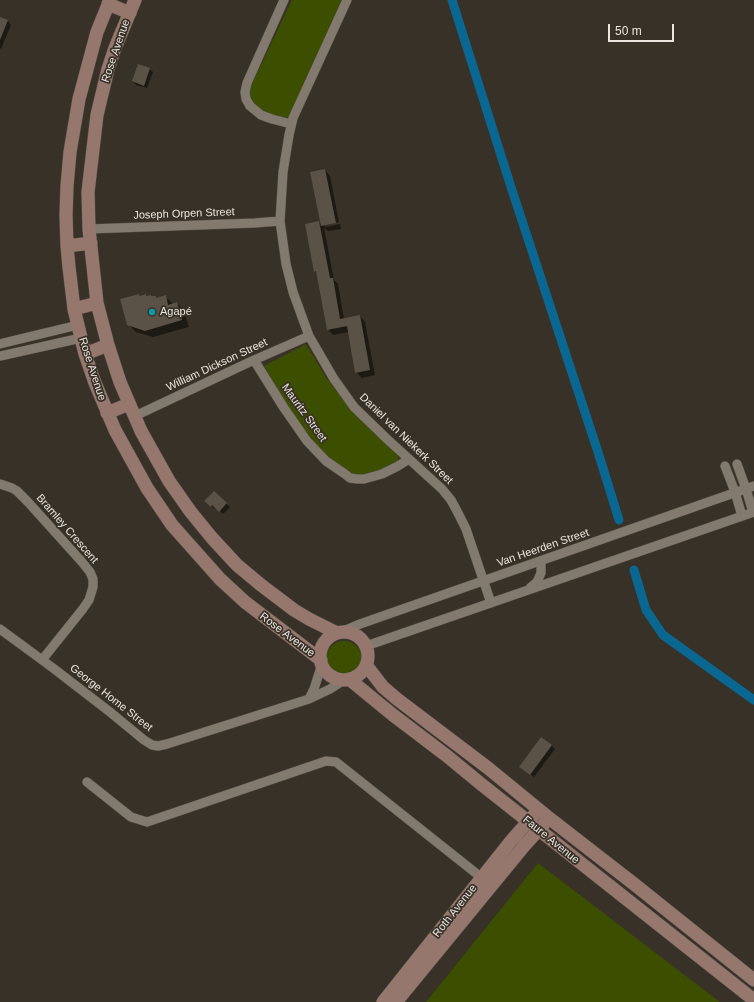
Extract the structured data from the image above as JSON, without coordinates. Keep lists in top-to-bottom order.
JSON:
{
  "streets": {
    "street": [
      "Rose Avenue",
      "Joseph Orpen Street",
      "William Dickson Street",
      "Mauritz Street",
      "Daniel van Niekerk Street",
      "Bramley Crescent",
      "Van Heerden Street",
      "George Home Street",
      "Faure Avenue",
      "Roth Avenue"
    ]
  },
  "crossings": [
    ["Rose Avenue", "Joseph Orpen Street"],
    ["Rose Avenue", "William Dickson Street"],
    ["Rose Avenue", "Van Heerden Street"],
    ["Rose Avenue", "George Home Street"],
    ["Rose Avenue", "Faure Avenue"],
    ["Joseph Orpen Street", "Daniel van Niekerk Street"],
    ["William Dickson Street", "Mauritz Street"],
    ["William Dickson Street", "Daniel van Niekerk Street"],
    ["Mauritz Street", "Daniel van Niekerk Street"],
    ["Daniel van Niekerk Street", "Van Heerden Street"],
    ["Bramley Crescent", "George Home Street"],
    ["Van Heerden Street", "George Home Street"],
    ["Van Heerden Street", "Faure Avenue"],
    ["George Home Street", "Faure Avenue"],
    ["Faure Avenue", "Roth Avenue"]
  ],
  "places": ["Agapé"],
  "scale_bar": "50 m"
}
